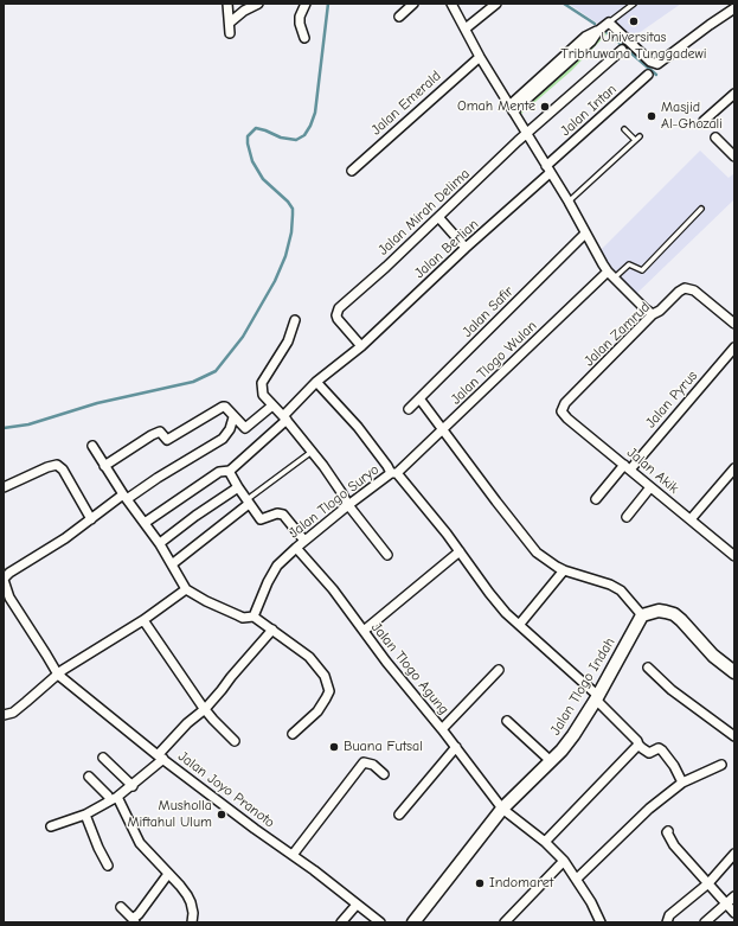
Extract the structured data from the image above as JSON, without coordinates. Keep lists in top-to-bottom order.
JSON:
{
  "streets": {
    "street": [
      "Jalan Emerald",
      "Jalan Intan",
      "Jalan Mirah Delima",
      "Jalan Berlian",
      "Jalan Safir",
      "Jalan Zamrud",
      "Jalan Tlogo Wulan",
      "Jalan Pyrus",
      "Jalan Akik",
      "Jalan Tlogo Suryo",
      "Jalan Tlogo Agung",
      "Jalan Tlogo Indah",
      "Jalan Joyo Pranoto"
    ]
  },
  "crossings": [
    ["Jalan Intan", "Jalan Berlian"],
    ["Jalan Mirah Delima", "Jalan Berlian"],
    ["Jalan Zamrud", "Jalan Akik"],
    ["Jalan Tlogo Wulan", "Jalan Tlogo Suryo"],
    ["Jalan Pyrus", "Jalan Akik"],
    ["Jalan Tlogo Suryo", "Jalan Tlogo Agung"],
    ["Jalan Tlogo Suryo", "Jalan Tlogo Indah"],
    ["Jalan Tlogo Agung", "Jalan Tlogo Indah"]
  ],
  "places": [
    "Universitas Tribhuwana Tunggadewi",
    "Omah Mente",
    "Masjid Al-Ghozali",
    "Buana Futsal",
    "Musholla Miftahul Ulum",
    "Indomaret"
  ]
}
